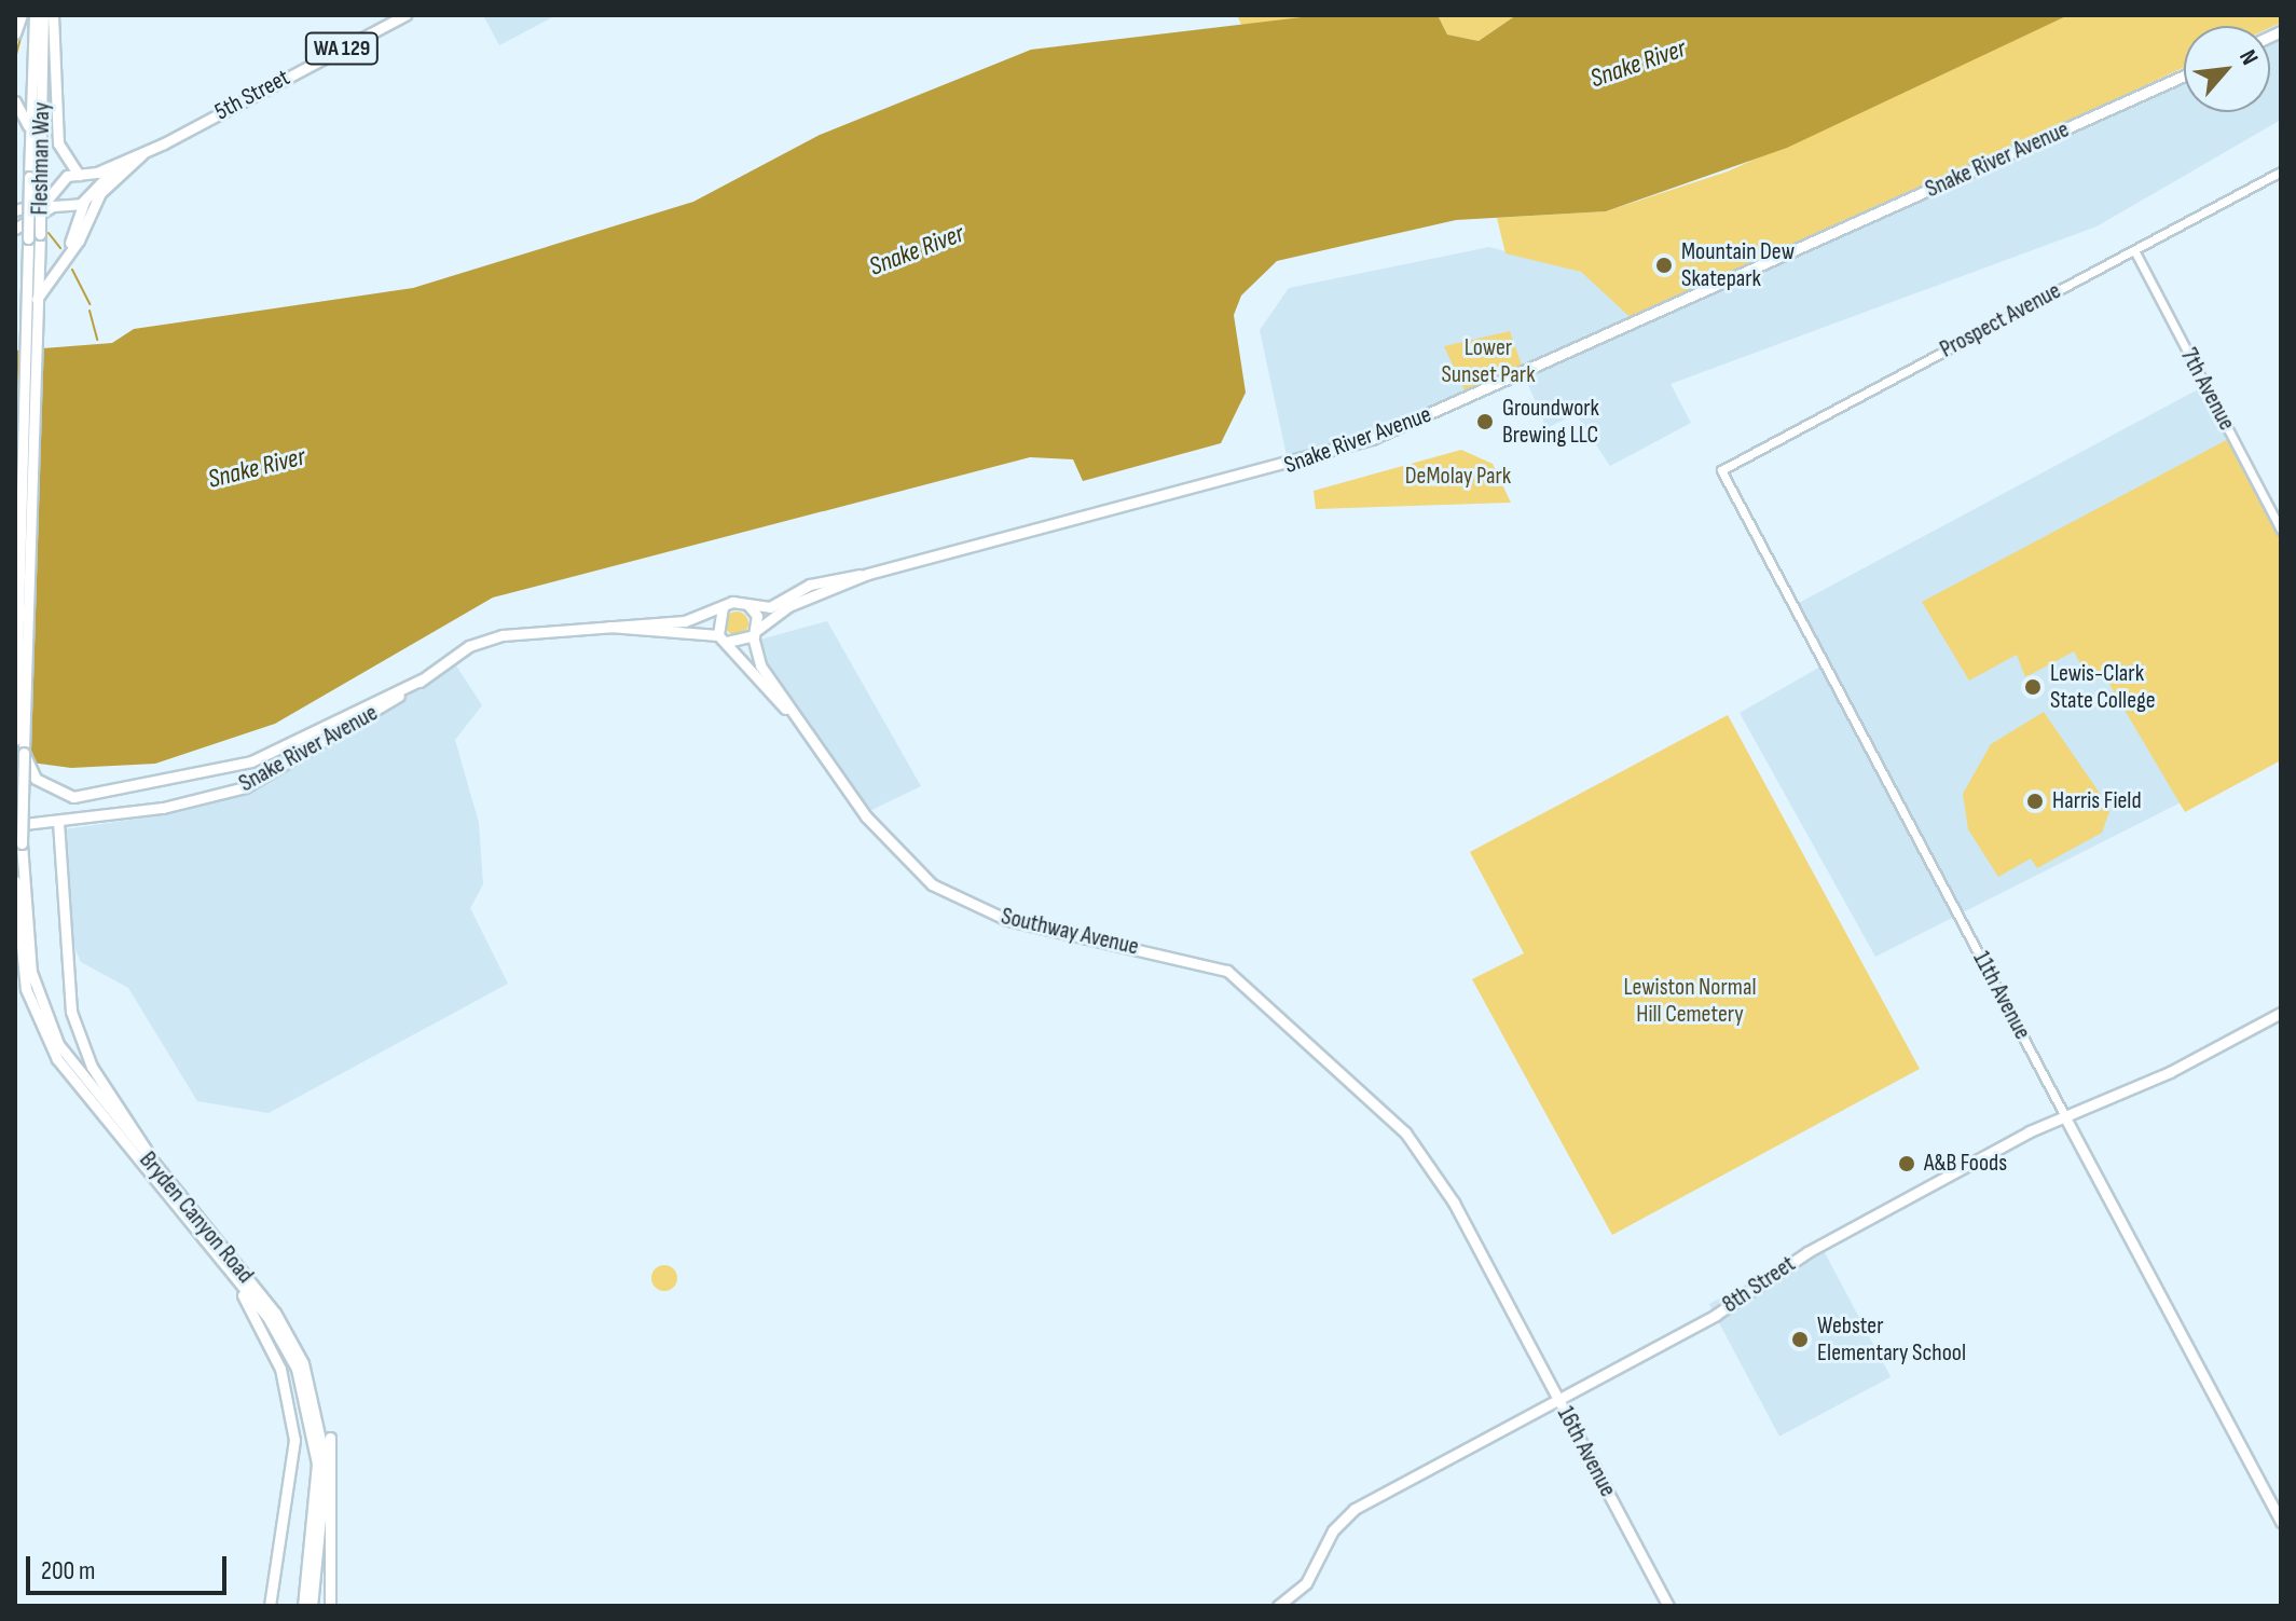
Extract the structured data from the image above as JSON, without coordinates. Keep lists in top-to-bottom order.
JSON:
{
  "streets": {
    "main road": [
      "WA 129",
      "5th Street",
      "Fleshman Way",
      "Snake River Avenue",
      "Southway Avenue",
      "11th Avenue",
      "Bryden Canyon Road",
      "8th Street",
      "16th Avenue"
    ],
    "street": ["Prospect Avenue", "7th Avenue"]
  },
  "crossings": [
    ["Fleshman Way", "Bryden Canyon Road"],
    ["Snake River Avenue", "Southway Avenue"],
    ["Prospect Avenue", "7th Avenue"],
    ["Prospect Avenue", "11th Avenue"],
    ["Southway Avenue", "16th Avenue"],
    ["11th Avenue", "8th Street"],
    ["8th Street", "16th Avenue"]
  ],
  "water": ["Snake River"],
  "parks": ["Lower Sunset Park", "DeMolay Park", "Lewiston Normal Hill Cemetery"],
  "places": [
    "Mountain Dew Skatepark",
    "Groundwork Brewing LLC",
    "Lewis-Clark State College",
    "Harris Field",
    "A&B Foods",
    "Webster Elementary School"
  ],
  "scale_bar": "200 m",
  "north": "top right"
}
